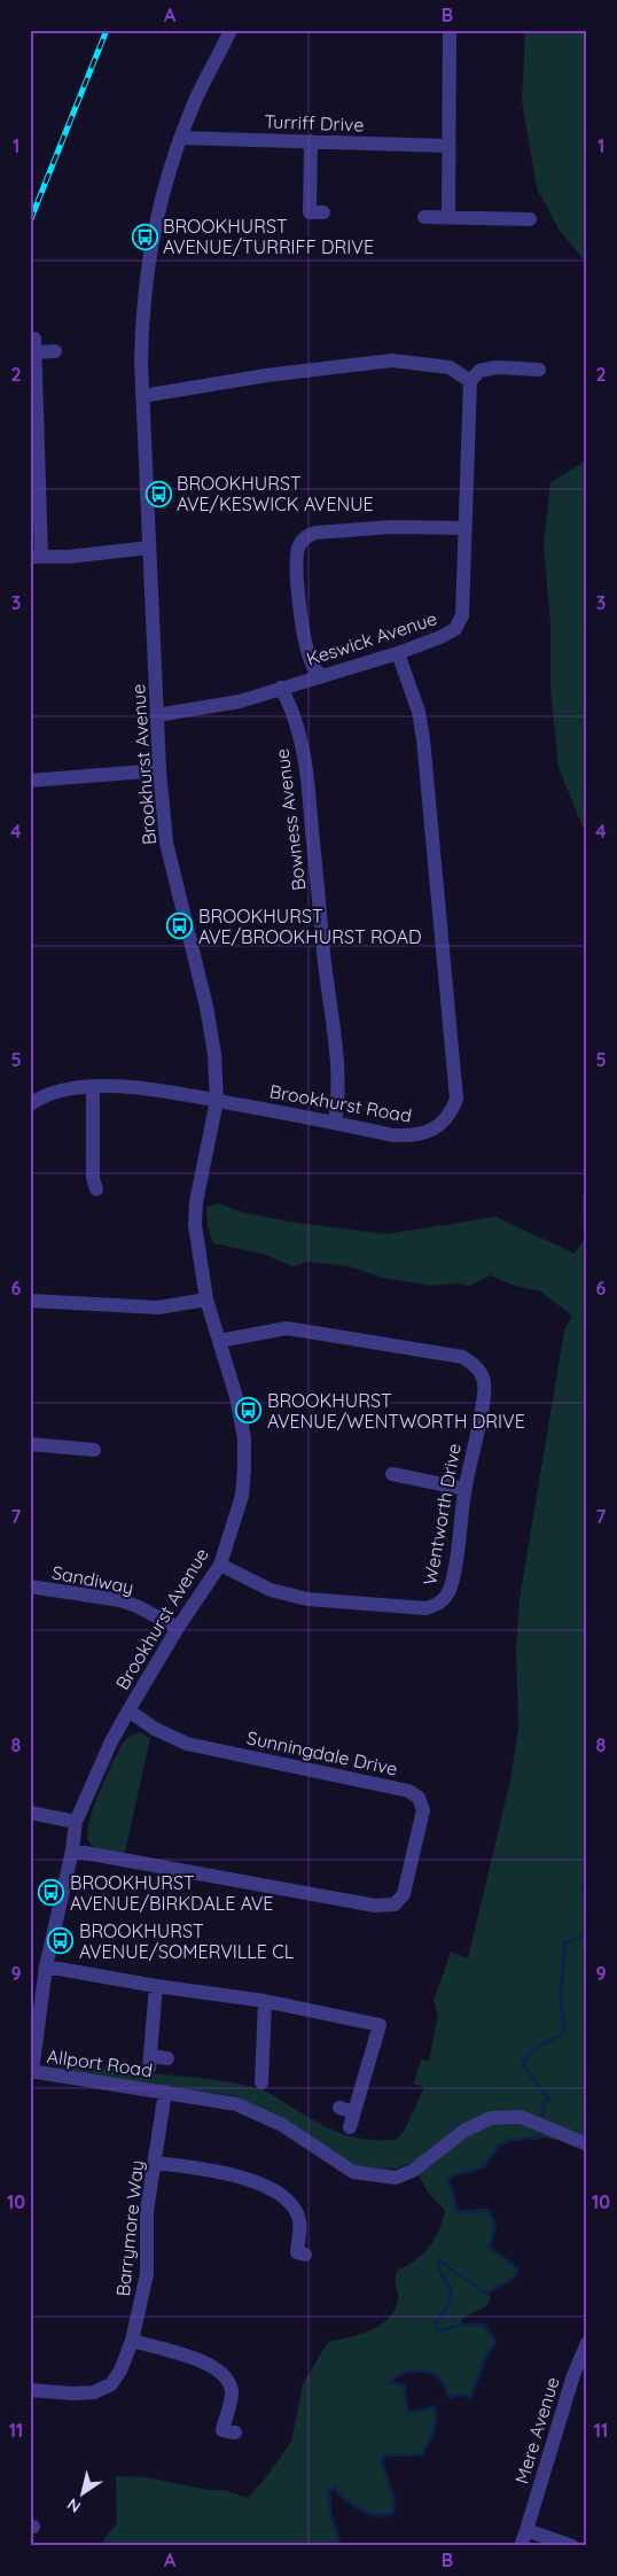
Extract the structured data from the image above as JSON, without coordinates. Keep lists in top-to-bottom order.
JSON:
{
  "streets": {
    "street": [
      "Turriff Drive",
      "Keswick Avenue",
      "Brookhurst Avenue",
      "Bowness Avenue",
      "Brookhurst Road",
      "Wentworth Drive",
      "Sandiway",
      "Sunningdale Drive",
      "Allport Road",
      "Barrymore Way",
      "Mere Avenue"
    ]
  },
  "crossings": [
    ["Turriff Drive", "Brookhurst Avenue"],
    ["Keswick Avenue", "Brookhurst Avenue"],
    ["Keswick Avenue", "Bowness Avenue"],
    ["Keswick Avenue", "Brookhurst Road"],
    ["Brookhurst Avenue", "Brookhurst Road"],
    ["Brookhurst Avenue", "Wentworth Drive"],
    ["Brookhurst Avenue", "Sandiway"],
    ["Brookhurst Avenue", "Sunningdale Drive"],
    ["Brookhurst Avenue", "Allport Road"],
    ["Bowness Avenue", "Brookhurst Road"],
    ["Allport Road", "Barrymore Way"]
  ],
  "places": {
    "bus stop": [
      "BROOKHURST AVENUE/TURRIFF DRIVE",
      "BROOKHURST AVE/KESWICK AVENUE",
      "BROOKHURST AVE/BROOKHURST ROAD",
      "BROOKHURST AVENUE/WENTWORTH DRIVE",
      "BROOKHURST AVENUE/BIRKDALE AVE",
      "BROOKHURST AVENUE/SOMERVILLE CL"
    ]
  },
  "north": "bottom left",
  "grid": {
    "columns": ["A", "B"],
    "rows": [
      "1",
      "2",
      "3",
      "4",
      "5",
      "6",
      "7",
      "8",
      "9",
      "10",
      "11"
    ]
  }
}
